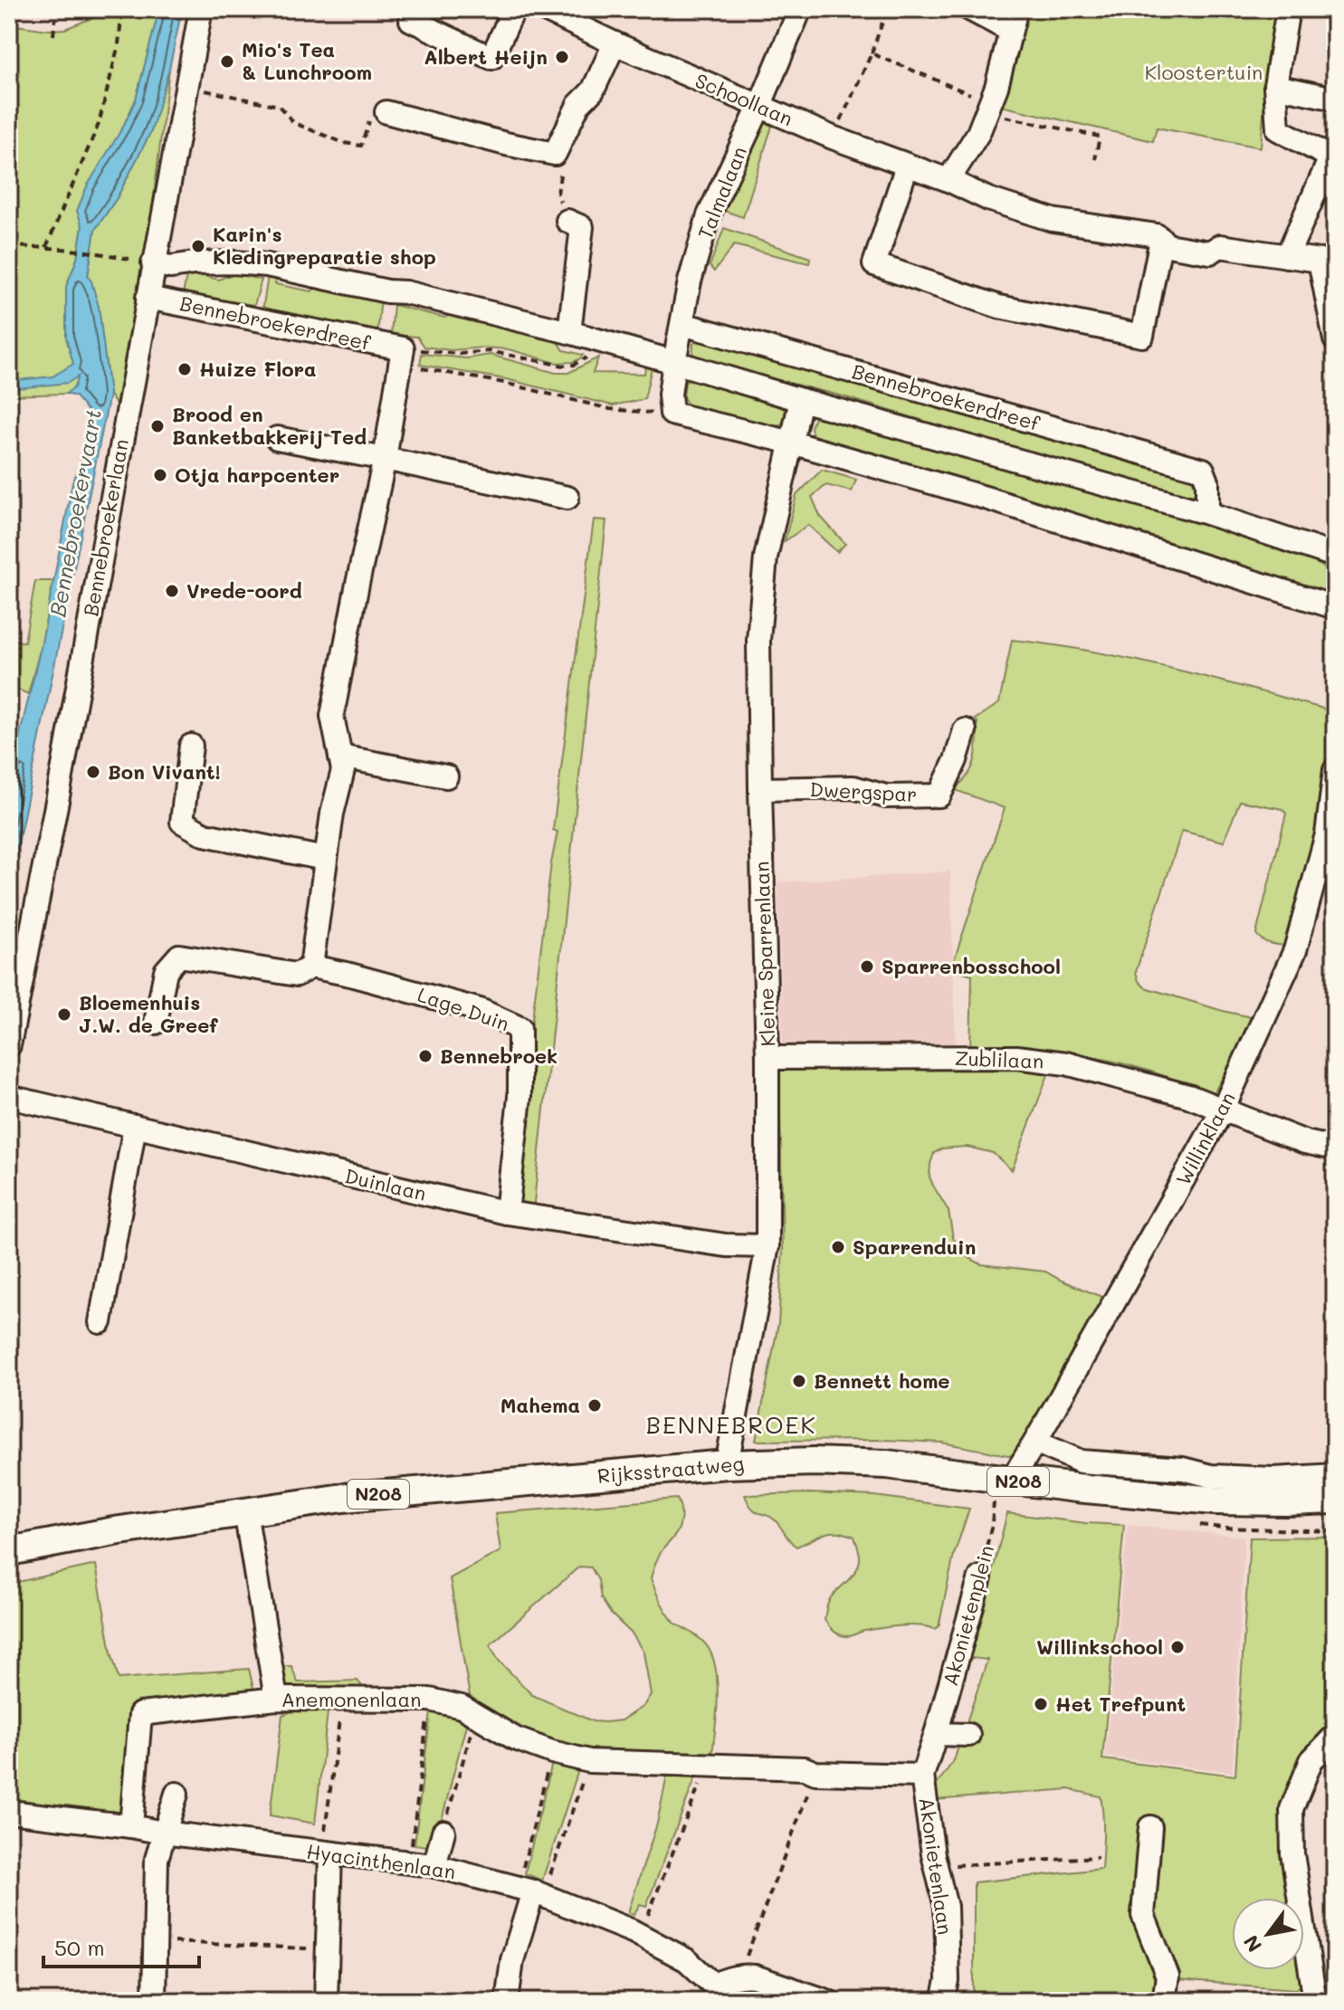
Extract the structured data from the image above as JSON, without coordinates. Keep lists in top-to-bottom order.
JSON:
{
  "streets": {
    "main road": ["Rijksstraatweg", "N208"],
    "street": [
      "Schoollaan",
      "Talmalaan",
      "Bennebroekerdreef",
      "Bennebroekerlaan",
      "Dwergspar",
      "Kleine Sparrenlaan",
      "Lage Duin",
      "Zublilaan",
      "Willinklaan",
      "Duinlaan",
      "Akonietenplein",
      "Anemonenlaan",
      "Hyacinthenlaan",
      "Akonietenlaan"
    ]
  },
  "crossings": [
    ["Schoollaan", "Talmalaan"],
    ["Talmalaan", "Bennebroekerdreef"],
    ["Bennebroekerdreef", "Bennebroekerlaan"],
    ["Dwergspar", "Kleine Sparrenlaan"],
    ["Kleine Sparrenlaan", "Zublilaan"],
    ["Kleine Sparrenlaan", "Duinlaan"],
    ["Kleine Sparrenlaan", "Rijksstraatweg"],
    ["Lage Duin", "Duinlaan"],
    ["Zublilaan", "Willinklaan"],
    ["Willinklaan", "Rijksstraatweg"],
    ["Willinklaan", "Akonietenplein"],
    ["Rijksstraatweg", "Akonietenplein"],
    ["Akonietenplein", "Anemonenlaan"],
    ["Akonietenplein", "Akonietenlaan"],
    ["Anemonenlaan", "Hyacinthenlaan"],
    ["Anemonenlaan", "Akonietenlaan"]
  ],
  "districts": ["BENNEBROEK"],
  "water": ["Bennebroekervaart"],
  "parks": ["Kloostertuin"],
  "places": [
    "Albert Heijn",
    "Mio's Tea & Lunchroom",
    "Karin's Kledingreparatie shop",
    "Huize Flora",
    "Brood en Banketbakkerij Ted",
    "Otja harpcenter",
    "Vrede-oord",
    "Bon Vivant!",
    "Sparrenbosschool",
    "Bloemenhuis J.W. de Greef",
    "Bennebroek",
    "Sparrenduin",
    "Bennett home",
    "Mahema",
    "Willinkschool",
    "Het Trefpunt"
  ],
  "scale_bar": "50 m",
  "north": "bottom left"
}
